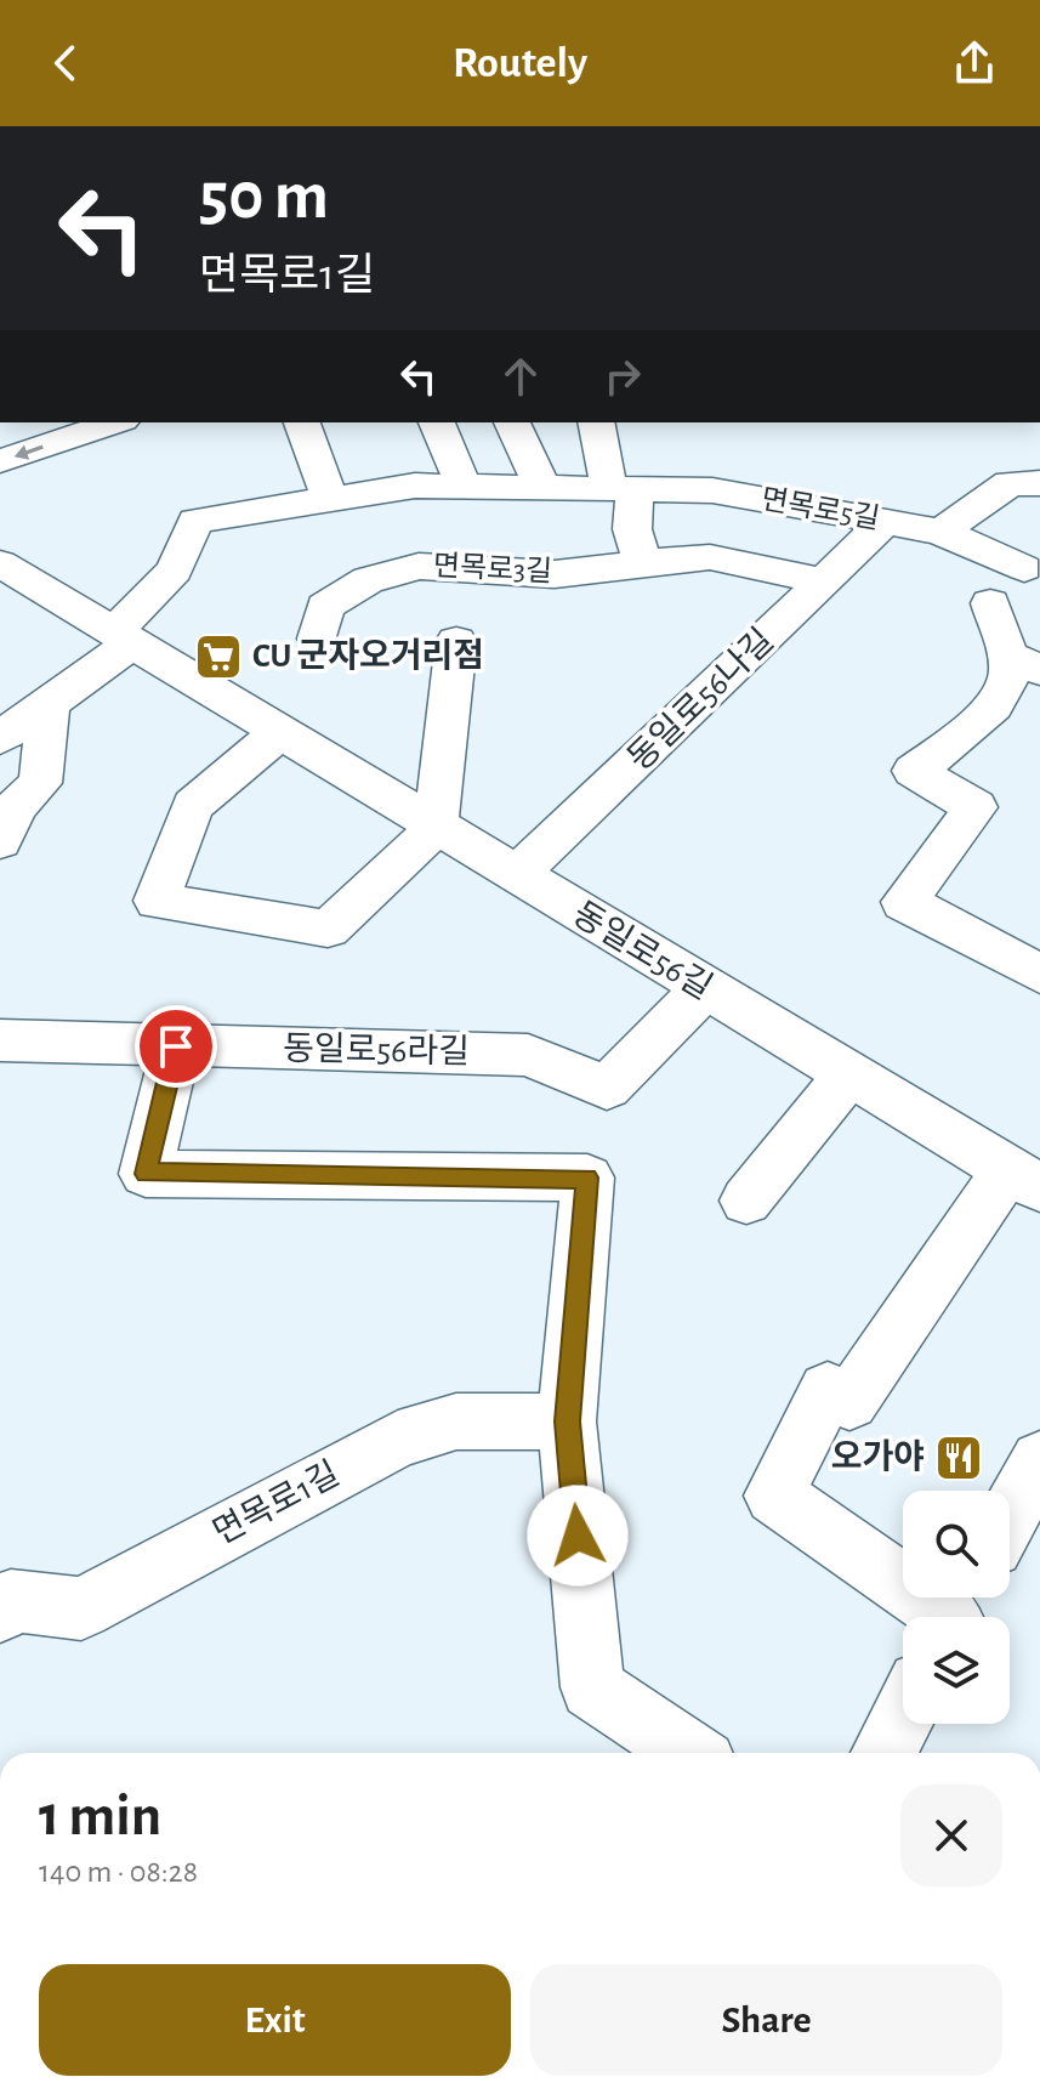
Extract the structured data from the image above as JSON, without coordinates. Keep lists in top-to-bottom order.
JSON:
{
  "streets": {
    "street": [
      "면목로5길",
      "면목로3길",
      "동일로56나길",
      "동일로56길",
      "동일로56라길",
      "면목로1길"
    ]
  },
  "crossings": [
    ["면목로5길", "동일로56나길"],
    ["면목로5길", "동일로56길"],
    ["면목로3길", "동일로56나길"],
    ["동일로56나길", "동일로56길"],
    ["동일로56길", "동일로56라길"]
  ],
  "places": {
    "supermarket": ["CU 군자오거리점"],
    "restaurant": ["오가야"]
  },
  "page": {
    "header": "Routely",
    "turn": ["50 m", "면목로1길"],
    "heading": ["1 min", "140 m · 08:28"],
    "buttons": ["Exit", "Share"]
  }
}
